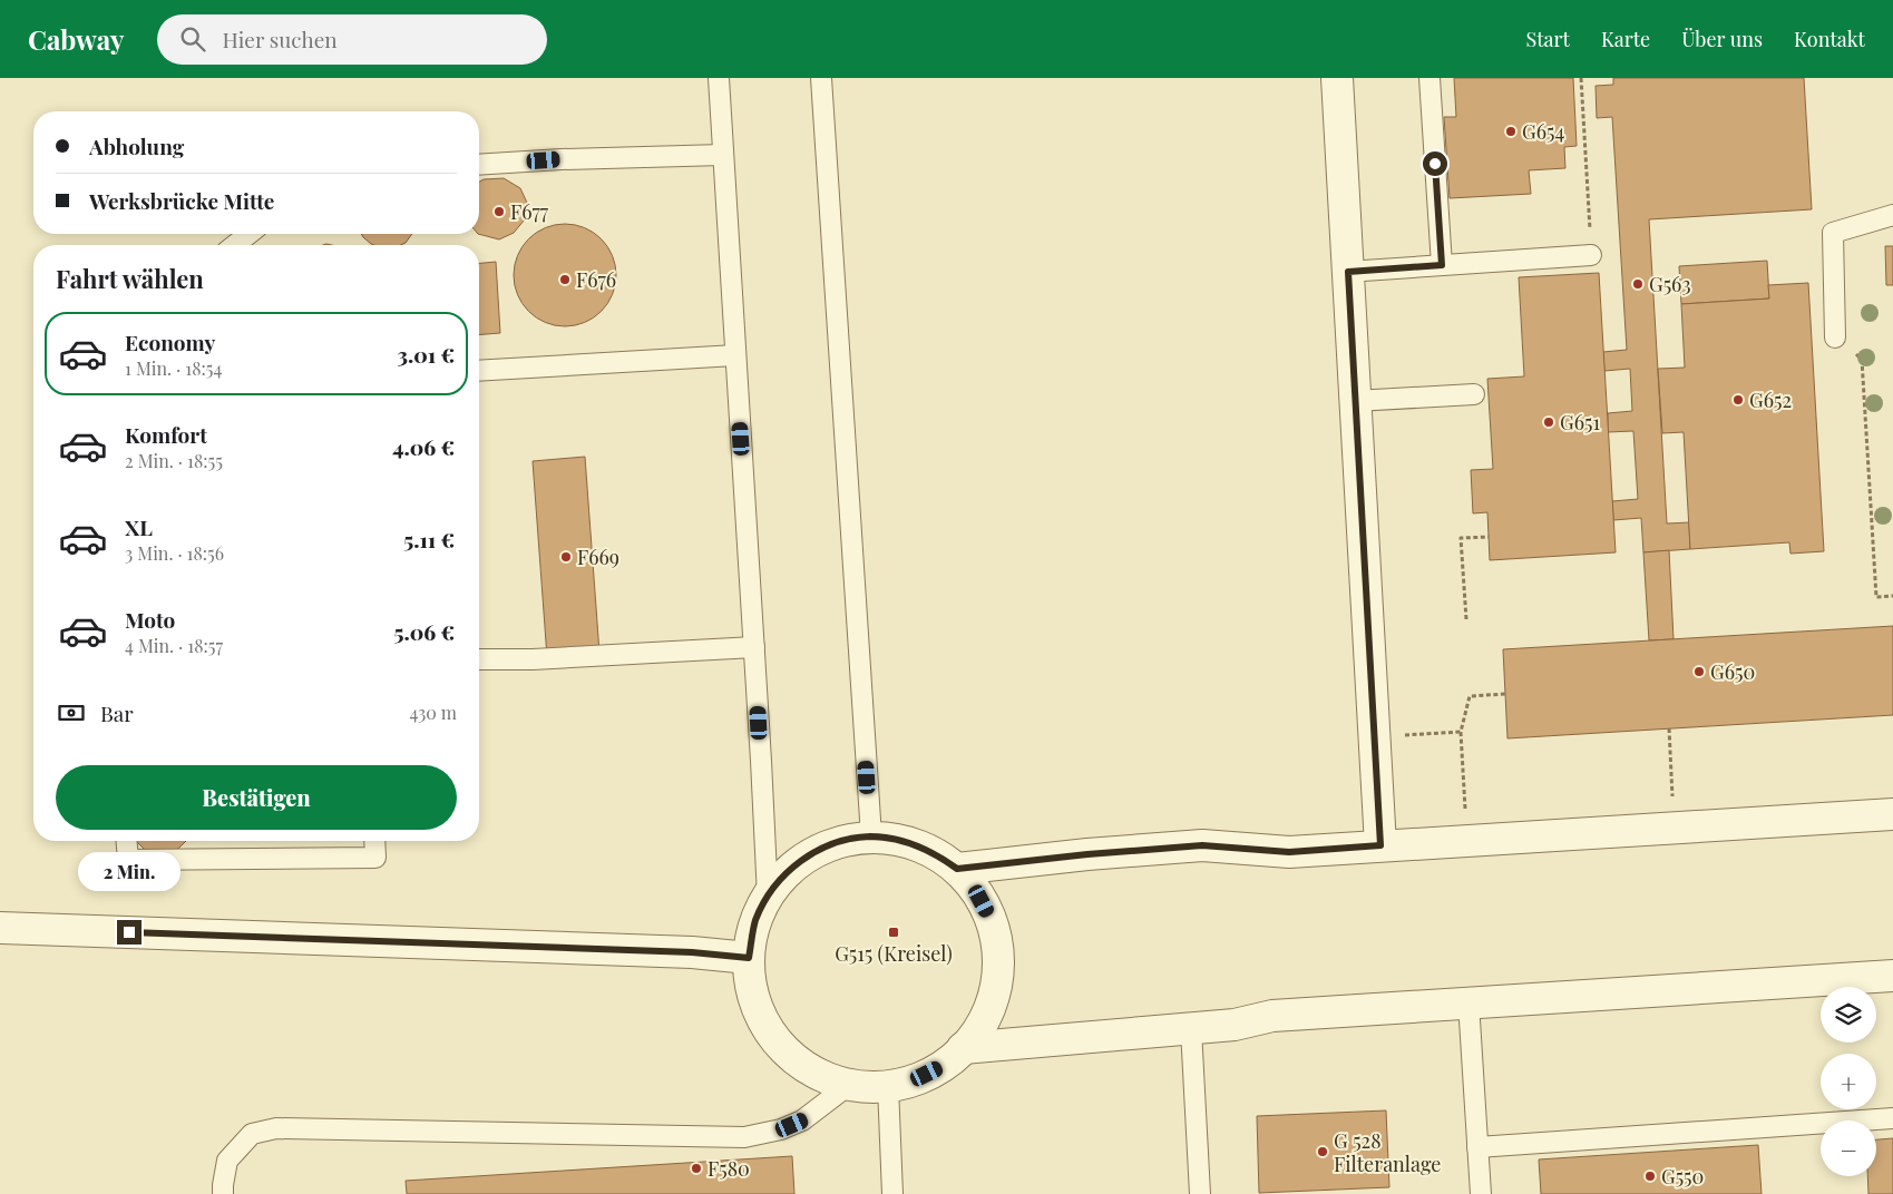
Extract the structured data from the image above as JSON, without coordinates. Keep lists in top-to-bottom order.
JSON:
{
  "places": {
    "other": [
      "G654",
      "F677",
      "F676",
      "G563",
      "G652",
      "G651",
      "F669",
      "G650",
      "G 528 Filteranlage",
      "F580",
      "G550"
    ],
    "transit": ["G515 (Kreisel)"]
  },
  "page": {
    "header": "Cabway",
    "search": "Hier suchen",
    "nav": [
      "Start",
      "Karte",
      "Über uns",
      "Kontakt"
    ],
    "banner": ["Abholung", "Werksbrücke Mitte"],
    "heading": "Fahrt wählen",
    "list": [
      {
        "name": "Economy",
        "note": "1 Min. · 18:54",
        "value": "3.01 €"
      },
      {
        "name": "Komfort",
        "note": "2 Min. · 18:55",
        "value": "4.06 €"
      },
      {
        "name": "XL",
        "note": "3 Min. · 18:56",
        "value": "5.11 €"
      },
      {
        "name": "Moto",
        "note": "4 Min. · 18:57",
        "value": "5.06 €"
      }
    ],
    "pay": ["Bar", "430 m"],
    "buttons": "Bestätigen",
    "bubble": "2 Min.",
    "map_buttons": ["+", "−"]
  }
}
